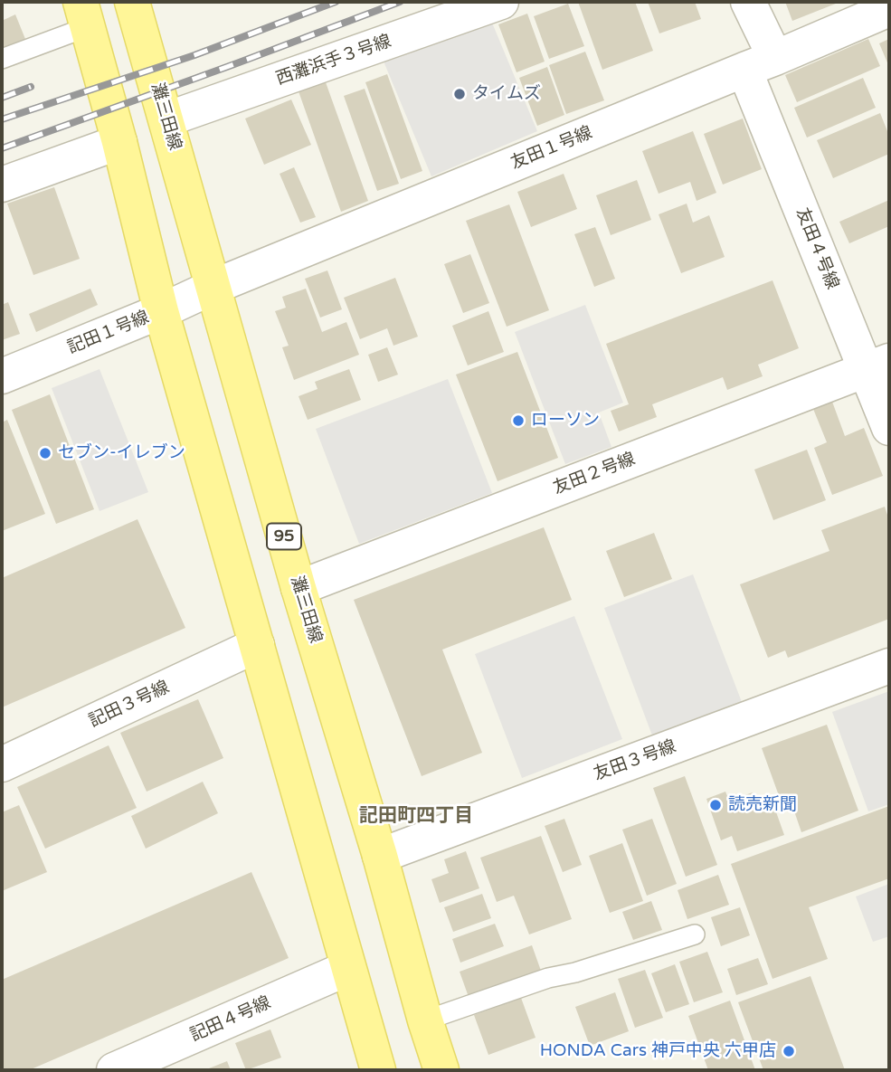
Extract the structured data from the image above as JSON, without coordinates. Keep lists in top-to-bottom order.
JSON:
{
  "streets": {
    "main road": ["灘三田線", "95"],
    "street": [
      "西灘浜手３号線",
      "友田１号線",
      "友田４号線",
      "記田１号線",
      "友田２号線",
      "記田３号線",
      "友田３号線",
      "記田４号線"
    ]
  },
  "crossings": [
    ["西灘浜手３号線", "灘三田線"],
    ["灘三田線", "友田１号線"],
    ["灘三田線", "記田１号線"],
    ["灘三田線", "友田２号線"],
    ["灘三田線", "友田３号線"],
    ["友田１号線", "友田４号線"],
    ["友田１号線", "記田１号線"],
    ["友田４号線", "友田２号線"]
  ],
  "districts": ["記田町四丁目"],
  "places": [
    "タイムズ",
    "ローソン",
    "セブン-イレブン",
    "読売新聞",
    "HONDA Cars 神戸中央 六甲店"
  ]
}
